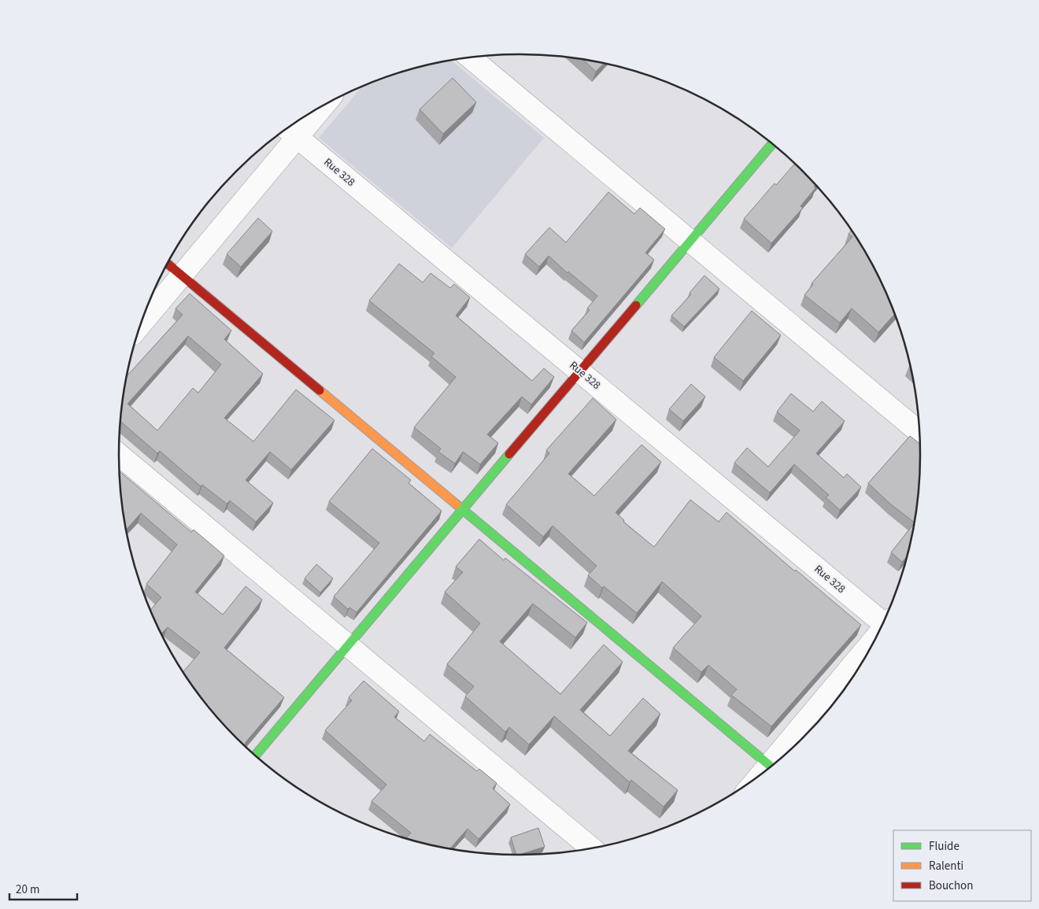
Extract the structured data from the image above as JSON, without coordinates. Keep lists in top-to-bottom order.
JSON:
{
  "streets": {
    "street": ["Rue 328"]
  },
  "legend": ["Fluide", "Ralenti", "Bouchon"],
  "scale_bar": "20 m"
}
